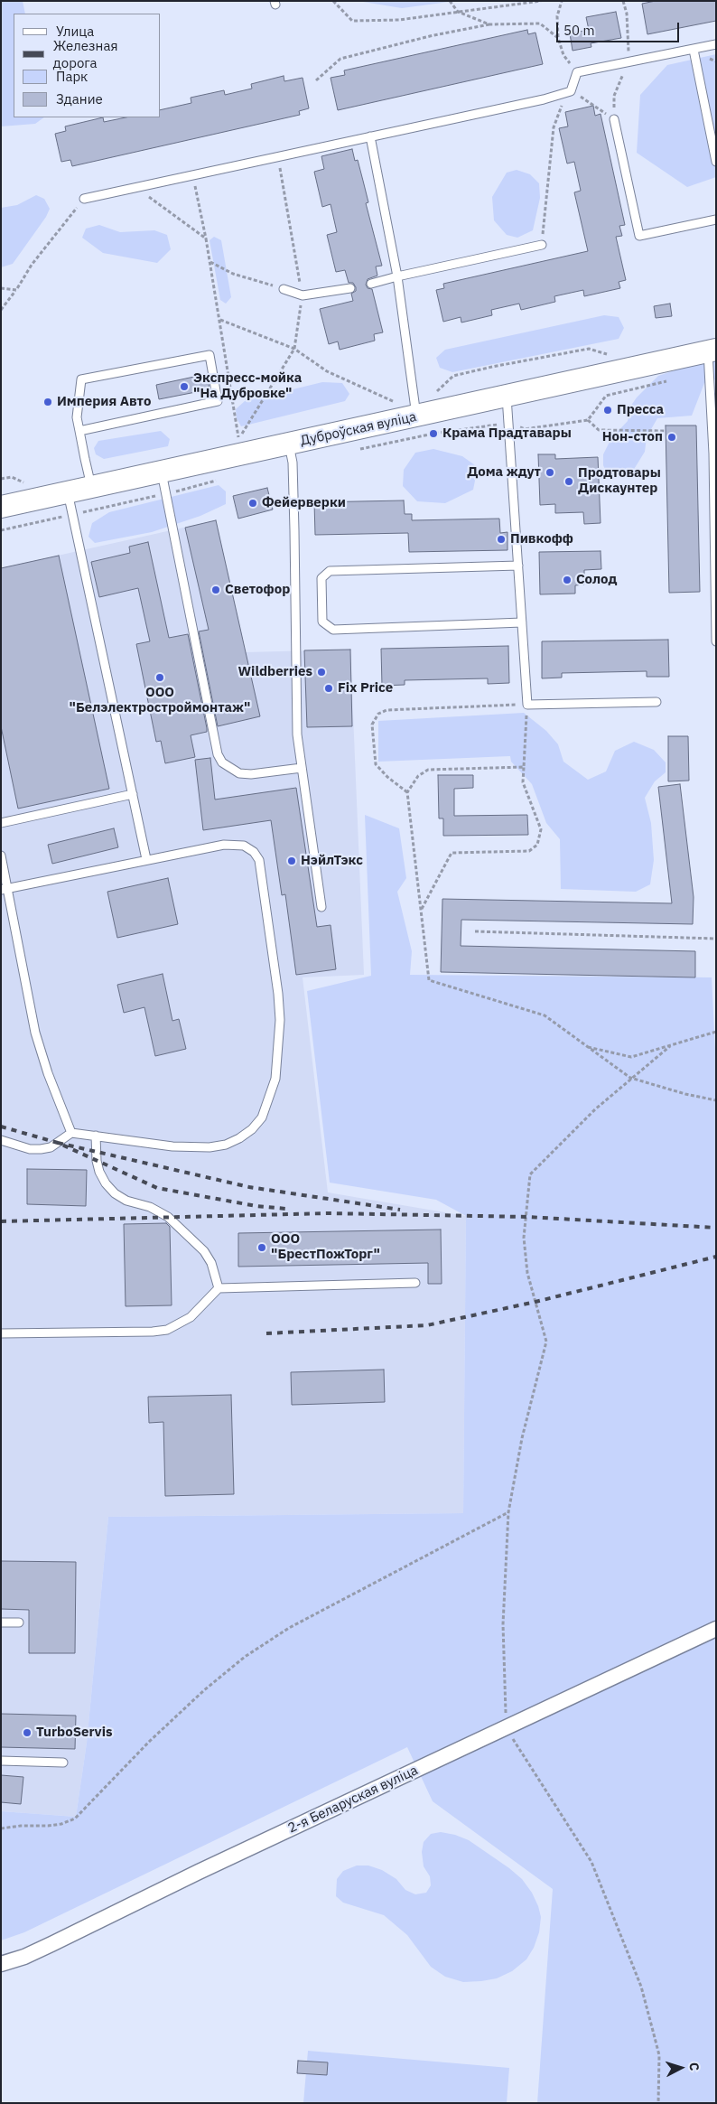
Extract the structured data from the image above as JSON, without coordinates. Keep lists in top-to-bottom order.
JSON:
{
  "streets": {
    "main road": ["Дуброўская вуліца"],
    "street": ["2-я Беларуская вуліца"]
  },
  "places": [
    "Экспресс-мойка \"На Дубровке\"",
    "Империя Авто",
    "Пресса",
    "Крама Прадтавары",
    "Нон-стоп",
    "Дома ждут",
    "Продтовары Дискаунтер",
    "Фейерверки",
    "Пивкофф",
    "Солод",
    "Светофор",
    "Wildberries",
    "ООО \"Белэлектростроймонтаж\"",
    "Fix Price",
    "НэйлТэкс",
    "ООО \"БрестПожТорг\"",
    "TurboServis"
  ],
  "legend": [
    "Улица",
    "Железная дорога",
    "Парк",
    "Здание"
  ],
  "scale_bar": "50 m",
  "north": "right"
}
